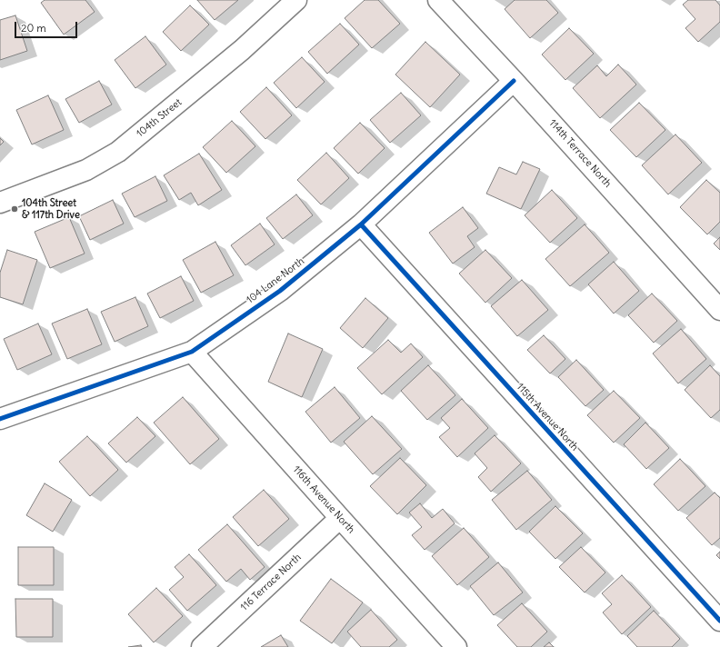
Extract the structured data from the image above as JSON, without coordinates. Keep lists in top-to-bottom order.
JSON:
{
  "streets": {
    "street": [
      "104th Street",
      "114th Terrace North",
      "104 Lane North",
      "115th Avenue North",
      "116th Avenue North",
      "116 Terrace North"
    ]
  },
  "crossings": [
    ["114th Terrace North", "104 Lane North"],
    ["104 Lane North", "115th Avenue North"],
    ["104 Lane North", "116th Avenue North"],
    ["116th Avenue North", "116 Terrace North"]
  ],
  "places": ["104th Street & 117th Drive"],
  "scale_bar": "20 m"
}
